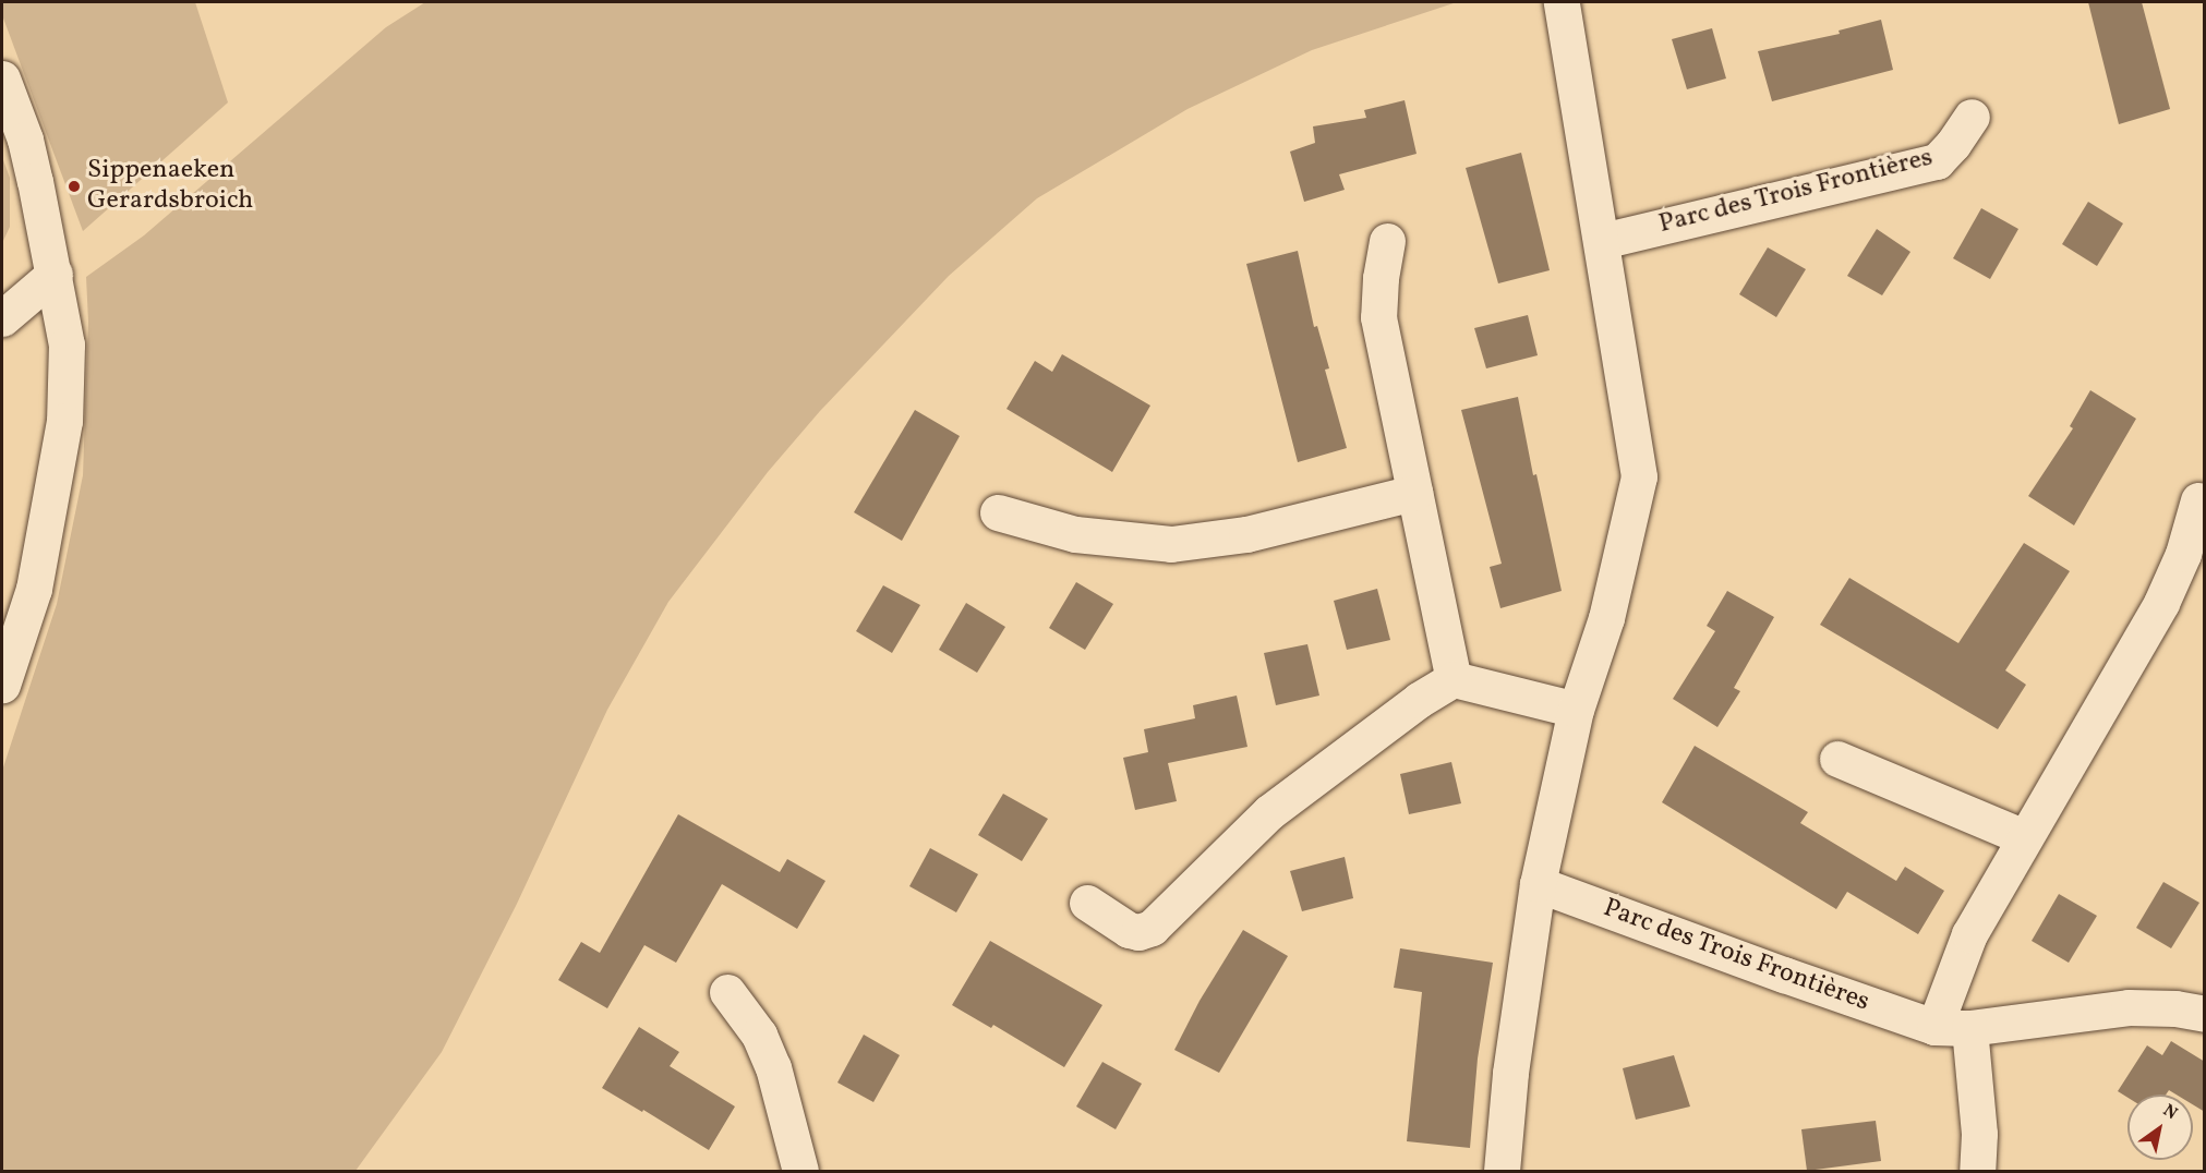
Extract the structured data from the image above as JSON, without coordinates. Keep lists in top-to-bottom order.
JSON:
{
  "streets": {
    "street": ["Parc des Trois Frontières"]
  },
  "places": ["Sippenaeken Gerardsbroich"],
  "north": "top right"
}
